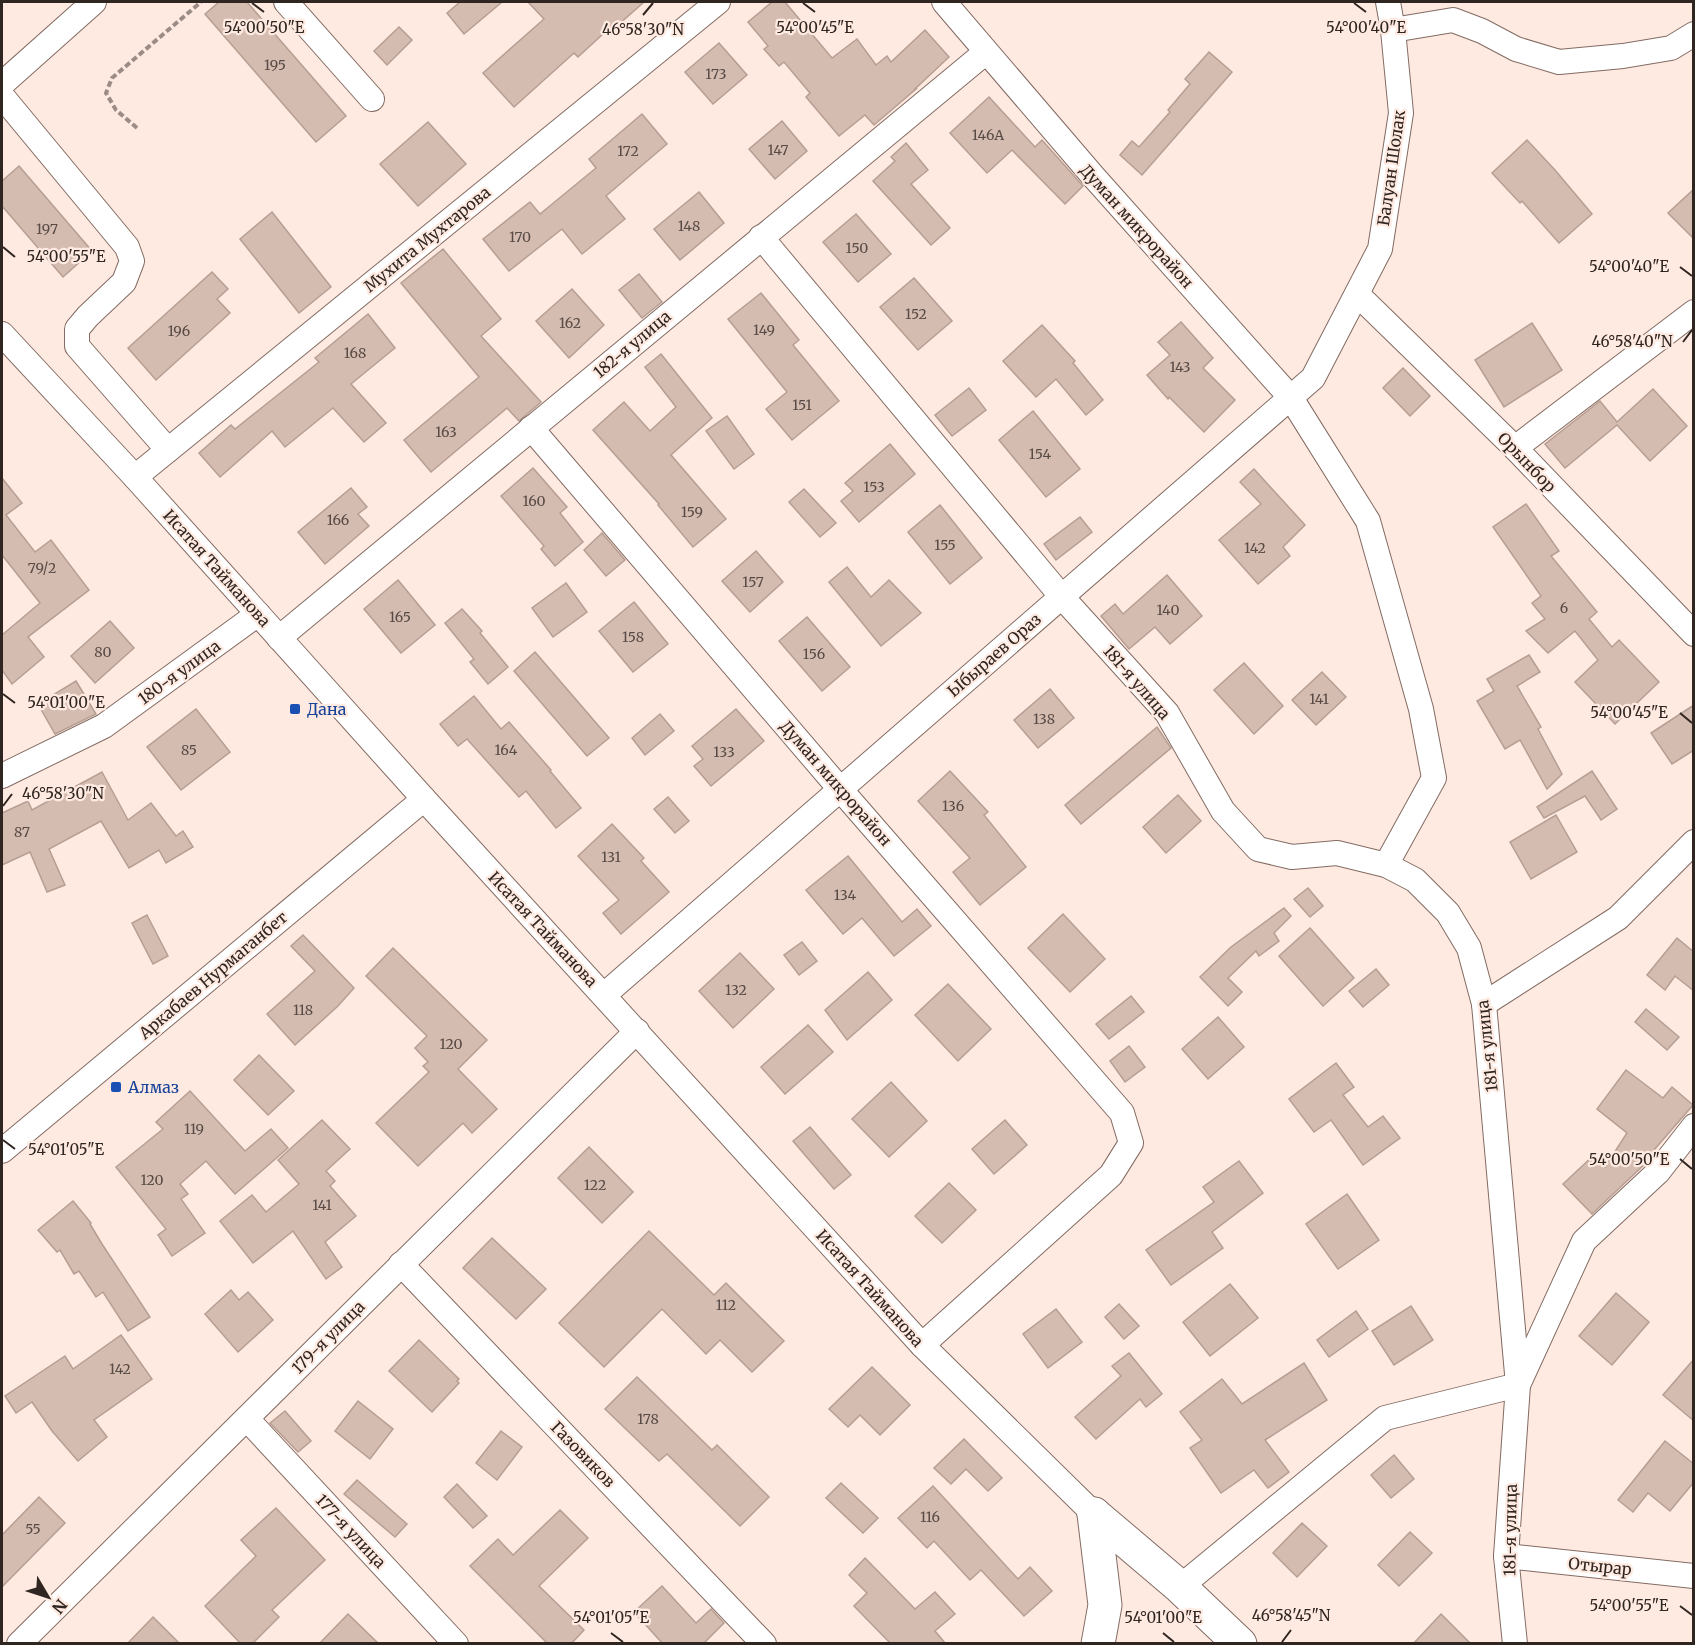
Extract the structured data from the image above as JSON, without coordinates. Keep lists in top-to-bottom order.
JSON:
{
  "streets": {
    "street": [
      "Балуан Шолак",
      "Думан микрорайон",
      "Мухита Мухтарова",
      "182-я улица",
      "Орынбор",
      "Исатая Тайманова",
      "Ыбыраев Ораз",
      "180-я улица",
      "181-я улица",
      "Аркабаев Нурмаганбет",
      "179-я улица",
      "Газовиков",
      "177-я улица",
      "Отырар"
    ]
  },
  "crossings": [
    ["Балуан Шолак", "Орынбор"],
    ["Балуан Шолак", "Ыбыраев Ораз"],
    ["Думан микрорайон", "182-я улица"],
    ["Думан микрорайон", "Исатая Тайманова"],
    ["Думан микрорайон", "Ыбыраев Ораз"],
    ["Думан микрорайон", "181-я улица"],
    ["Мухита Мухтарова", "Исатая Тайманова"],
    ["182-я улица", "Исатая Тайманова"],
    ["Орынбор", "Ыбыраев Ораз"],
    ["Исатая Тайманова", "Ыбыраев Ораз"],
    ["Исатая Тайманова", "180-я улица"],
    ["Исатая Тайманова", "Аркабаев Нурмаганбет"],
    ["Исатая Тайманова", "179-я улица"],
    ["Ыбыраев Ораз", "181-я улица"],
    ["181-я улица", "Отырар"],
    ["179-я улица", "Газовиков"],
    ["179-я улица", "177-я улица"]
  ],
  "places": {
    "transit": ["Дана", "Алмаз"]
  },
  "house_numbers": [
    "195",
    "173",
    "146А",
    "147",
    "172",
    "148",
    "197",
    "170",
    "150",
    "152",
    "162",
    "149",
    "196",
    "168",
    "143",
    "151",
    "163",
    "154",
    "153",
    "160",
    "159",
    "166",
    "155",
    "142",
    "79/2",
    "157",
    "6",
    "140",
    "165",
    "158",
    "80",
    "156",
    "141",
    "138",
    "85",
    "164",
    "133",
    "136",
    "87",
    "131",
    "134",
    "132",
    "118",
    "120",
    "119",
    "120",
    "122",
    "141",
    "112",
    "142",
    "178",
    "116",
    "55"
  ],
  "north": "bottom right",
  "coordinates": [
    "54°00'50\"E",
    "54°00'45\"E",
    "54°00'40\"E",
    "46°58'30\"N",
    "54°00'55\"E",
    "46°58'40\"N",
    "54°01'00\"E",
    "54°01'05\"E",
    "46°58'45\"N"
  ]
}
